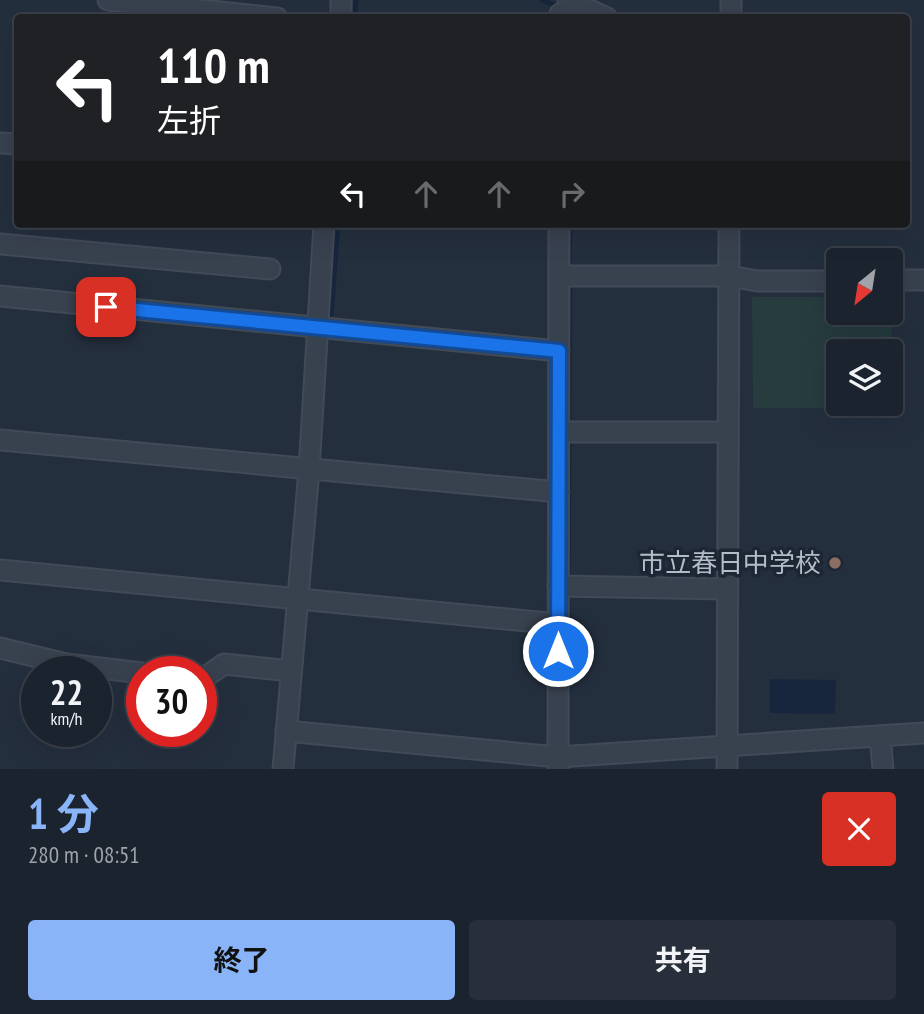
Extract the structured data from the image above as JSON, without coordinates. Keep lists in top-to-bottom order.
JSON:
{
  "places": ["市立春日中学校"],
  "north": "bottom left",
  "page": {
    "turn": ["110 m", "左折"],
    "speed": "22 km/h",
    "limit": "30",
    "heading": ["1 分", "280 m · 08:51"],
    "buttons": ["終了", "共有"]
  }
}
